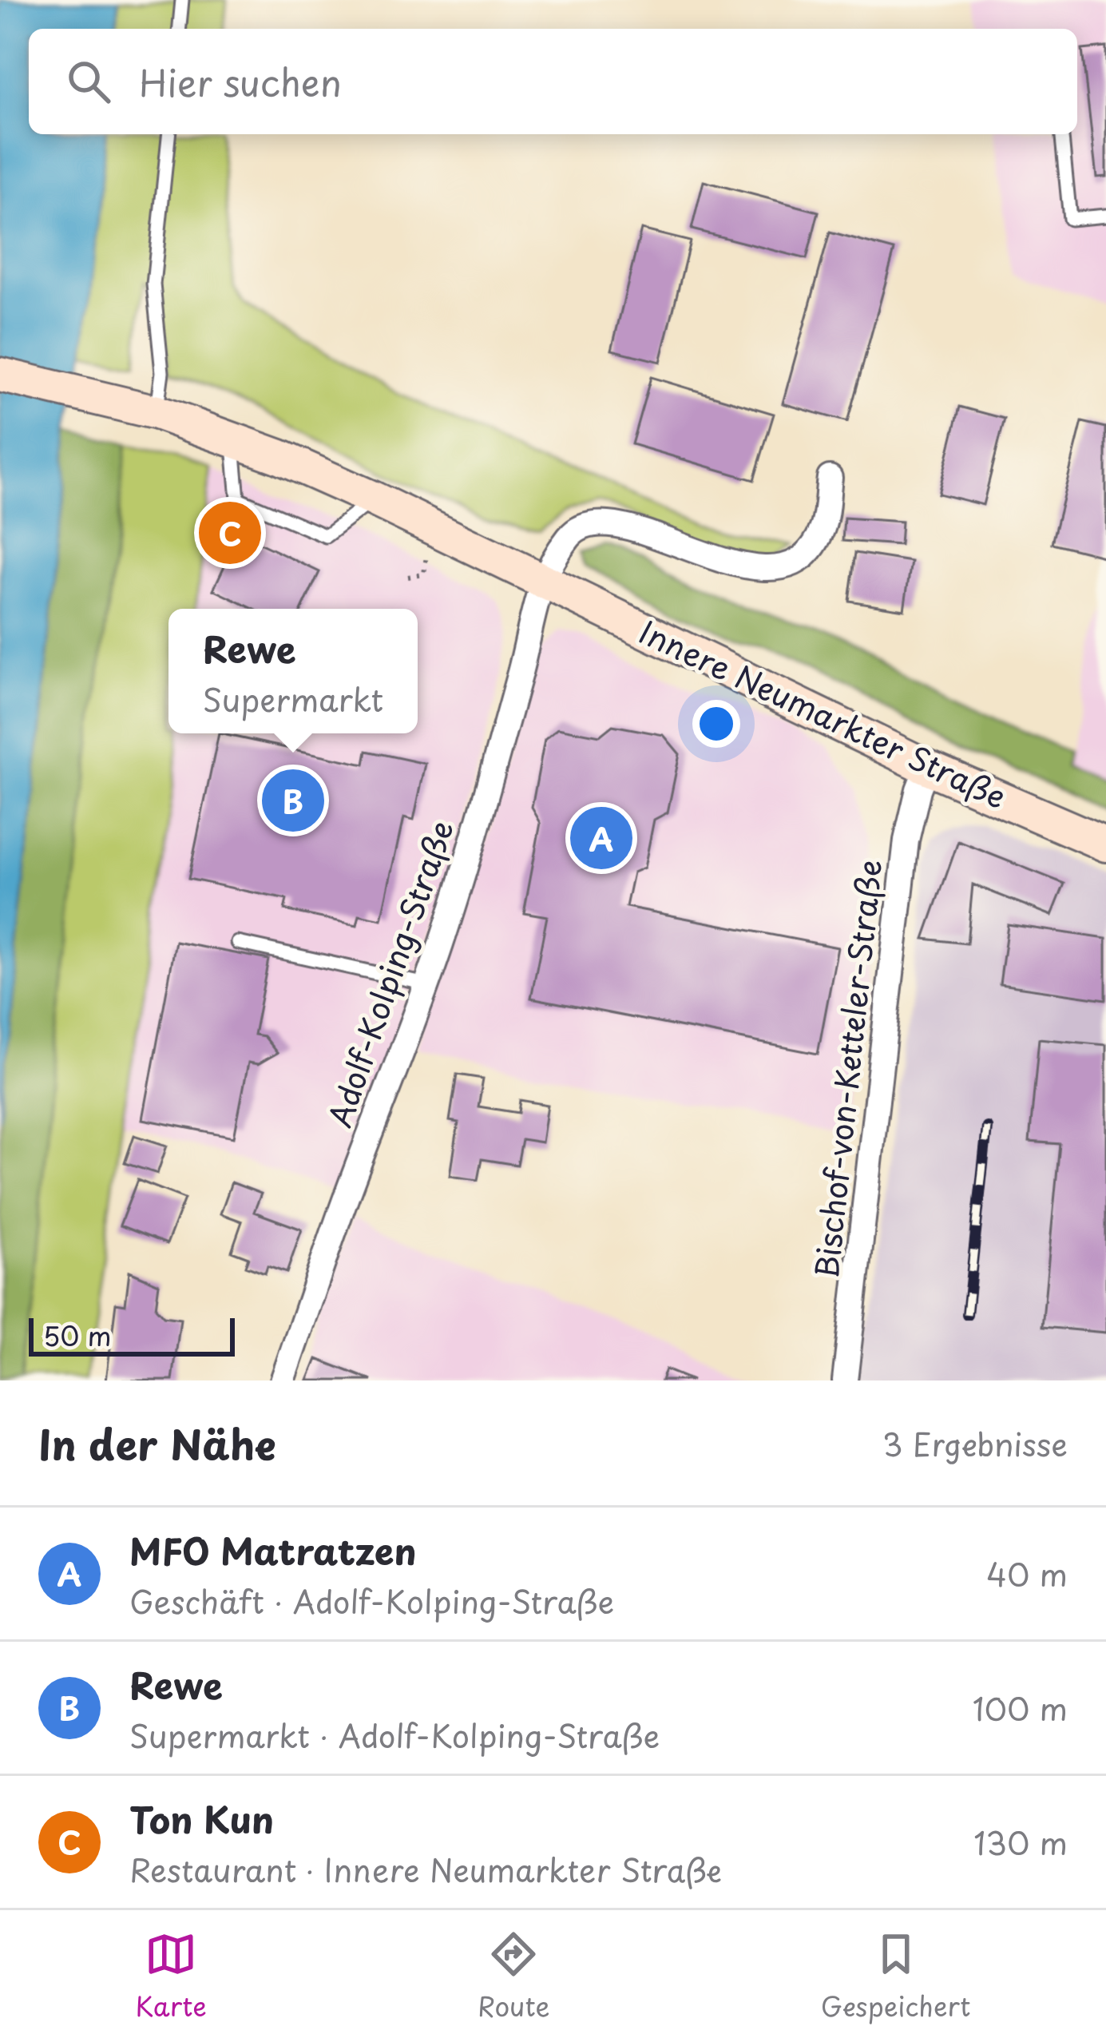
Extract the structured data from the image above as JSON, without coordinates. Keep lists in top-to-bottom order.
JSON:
{
  "streets": {
    "main road": ["Innere Neumarkter Straße"],
    "street": ["Adolf-Kolping-Straße", "Bischof-von-Ketteler-Straße"]
  },
  "crossings": [
    ["Innere Neumarkter Straße", "Adolf-Kolping-Straße"],
    ["Innere Neumarkter Straße", "Bischof-von-Ketteler-Straße"]
  ],
  "scale_bar": "50 m",
  "page": {
    "search": "Hier suchen",
    "pins": ["C", "B", "A"],
    "popup": ["Rewe", "Supermarkt"],
    "scale": "50 m",
    "heading": ["In der Nähe", "3 Ergebnisse"],
    "list": [
      {
        "mark": "A",
        "name": "MFO Matratzen",
        "note": "Geschäft · Adolf-Kolping-Straße",
        "value": "40 m"
      },
      {
        "mark": "B",
        "name": "Rewe",
        "note": "Supermarkt · Adolf-Kolping-Straße",
        "value": "100 m"
      },
      {
        "mark": "C",
        "name": "Ton Kun",
        "note": "Restaurant · Innere Neumarkter Straße",
        "value": "130 m"
      }
    ],
    "nav": ["Karte", "Route", "Gespeichert"]
  }
}
